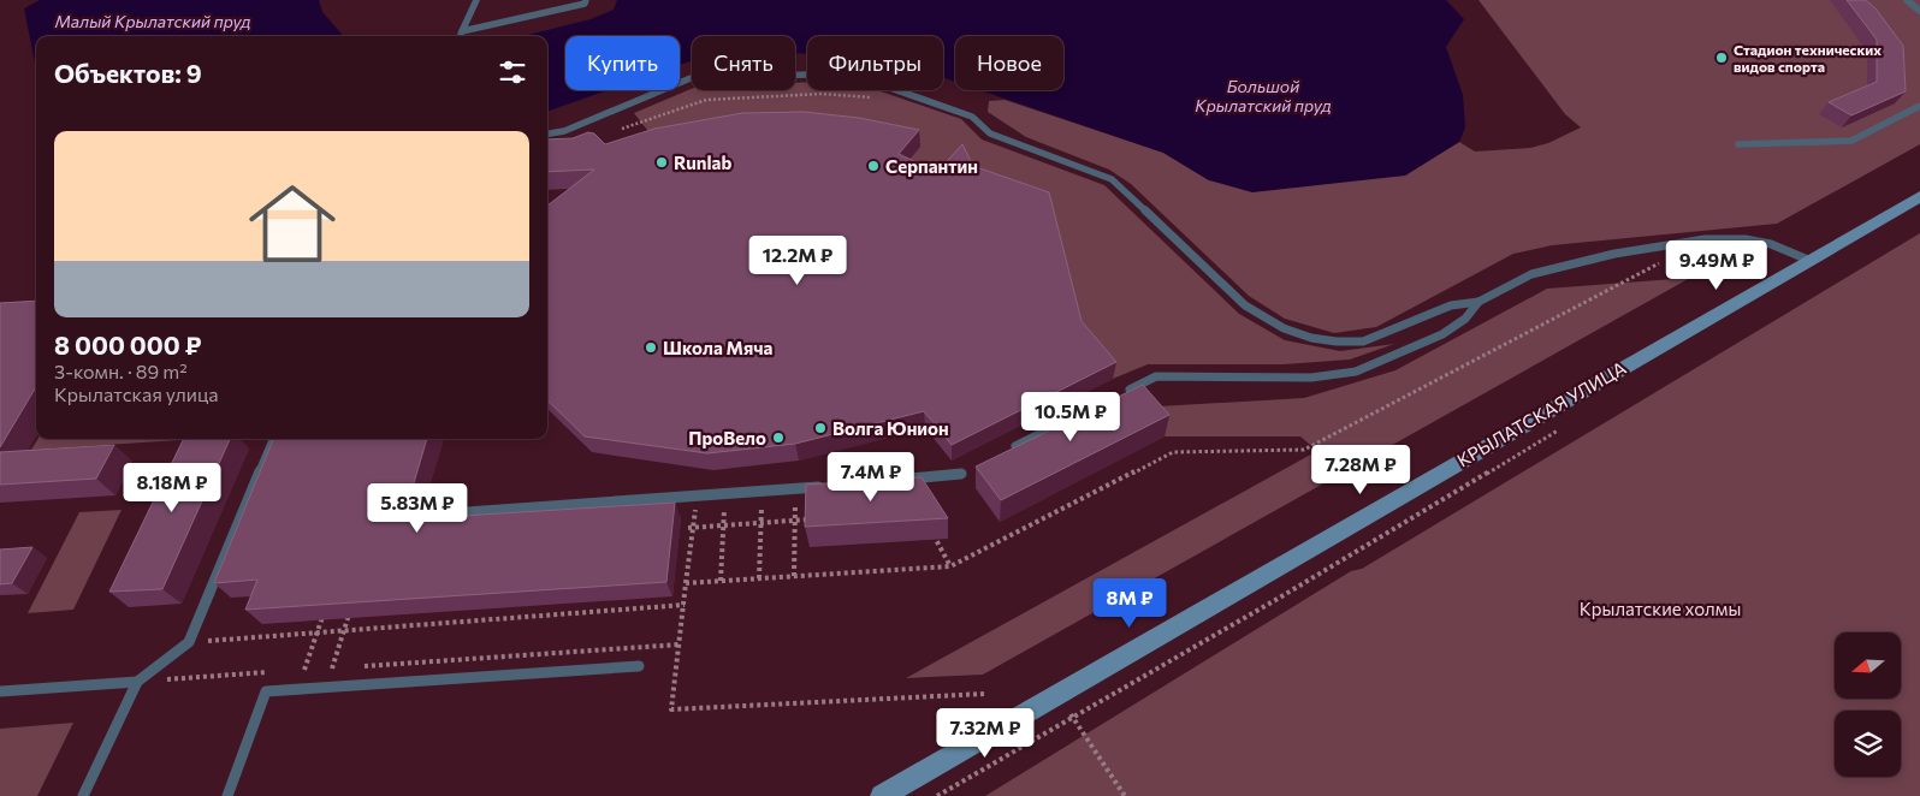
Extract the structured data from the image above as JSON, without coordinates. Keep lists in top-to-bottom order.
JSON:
{
  "streets": {
    "main road": ["КРЫЛАТСКАЯ УЛИЦА"]
  },
  "water": ["Малый Крылатский пруд", "Большой Крылатский пруд"],
  "parks": ["Крылатские холмы"],
  "places": [
    "Стадион технических видов спорта",
    "Runlab",
    "Серпантин",
    "Школа Мяча",
    "Волга Юнион",
    "ПроВело"
  ],
  "north": "left",
  "page": {
    "chip": [
      "Купить",
      "Снять",
      "Фильтры",
      "Новое"
    ],
    "heading": "Объектов: 9",
    "list": [
      {
        "name": "8 000 000 ₽",
        "note": "3-комн. · 89 m² · Крылатская улица"
      }
    ],
    "price": [
      "12.2M ₽",
      "9.49M ₽",
      "10.5M ₽",
      "7.28M ₽",
      "7.4M ₽",
      "8.18M ₽",
      "5.83M ₽",
      "8M ₽",
      "7.32M ₽"
    ]
  }
}
